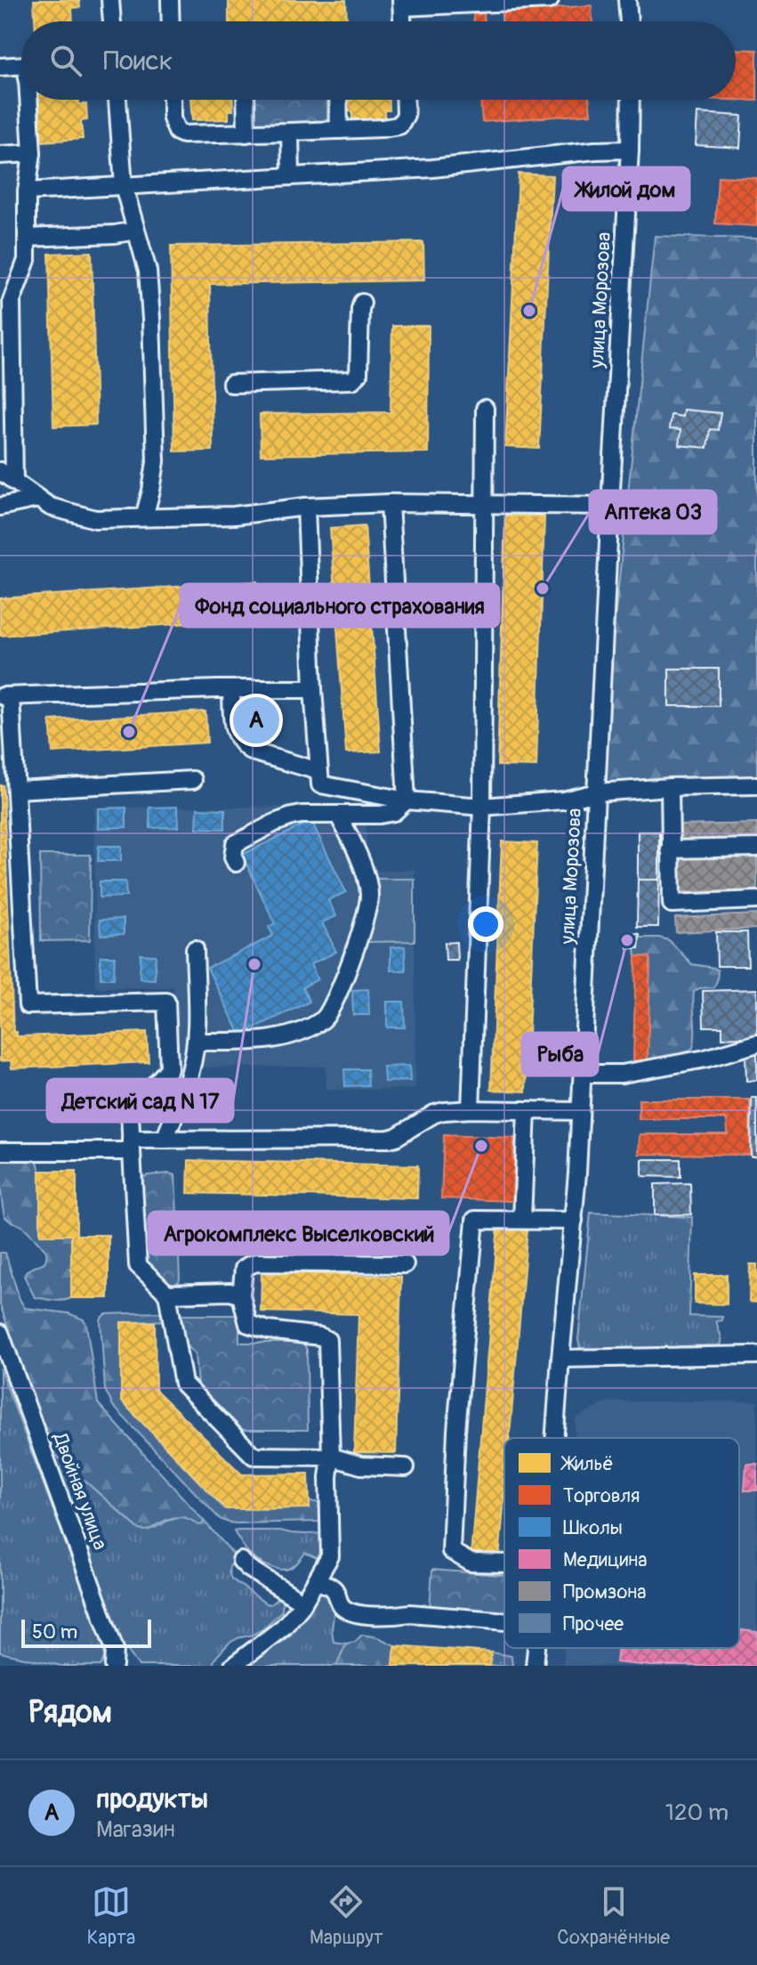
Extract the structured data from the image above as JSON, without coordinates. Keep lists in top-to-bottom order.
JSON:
{
  "streets": {
    "street": ["улица Морозова", "Двойная улица"]
  },
  "places": [
    "Жилой дом",
    "Аптека 03",
    "Фонд социального страхования",
    "Рыба",
    "Детский сад N 17",
    "Агрокомплекс Выселковский"
  ],
  "legend": [
    "Жильё",
    "Торговля",
    "Школы",
    "Медицина",
    "Промзона",
    "Прочее"
  ],
  "scale_bar": "50 m",
  "page": {
    "search": "Поиск",
    "pins": "A",
    "scale": "50 m",
    "heading": "Рядом",
    "list": [
      {
        "mark": "A",
        "name": "продукты",
        "note": "Магазин",
        "value": "120 m"
      }
    ],
    "nav": ["Карта", "Маршрут", "Сохранённые"]
  }
}
